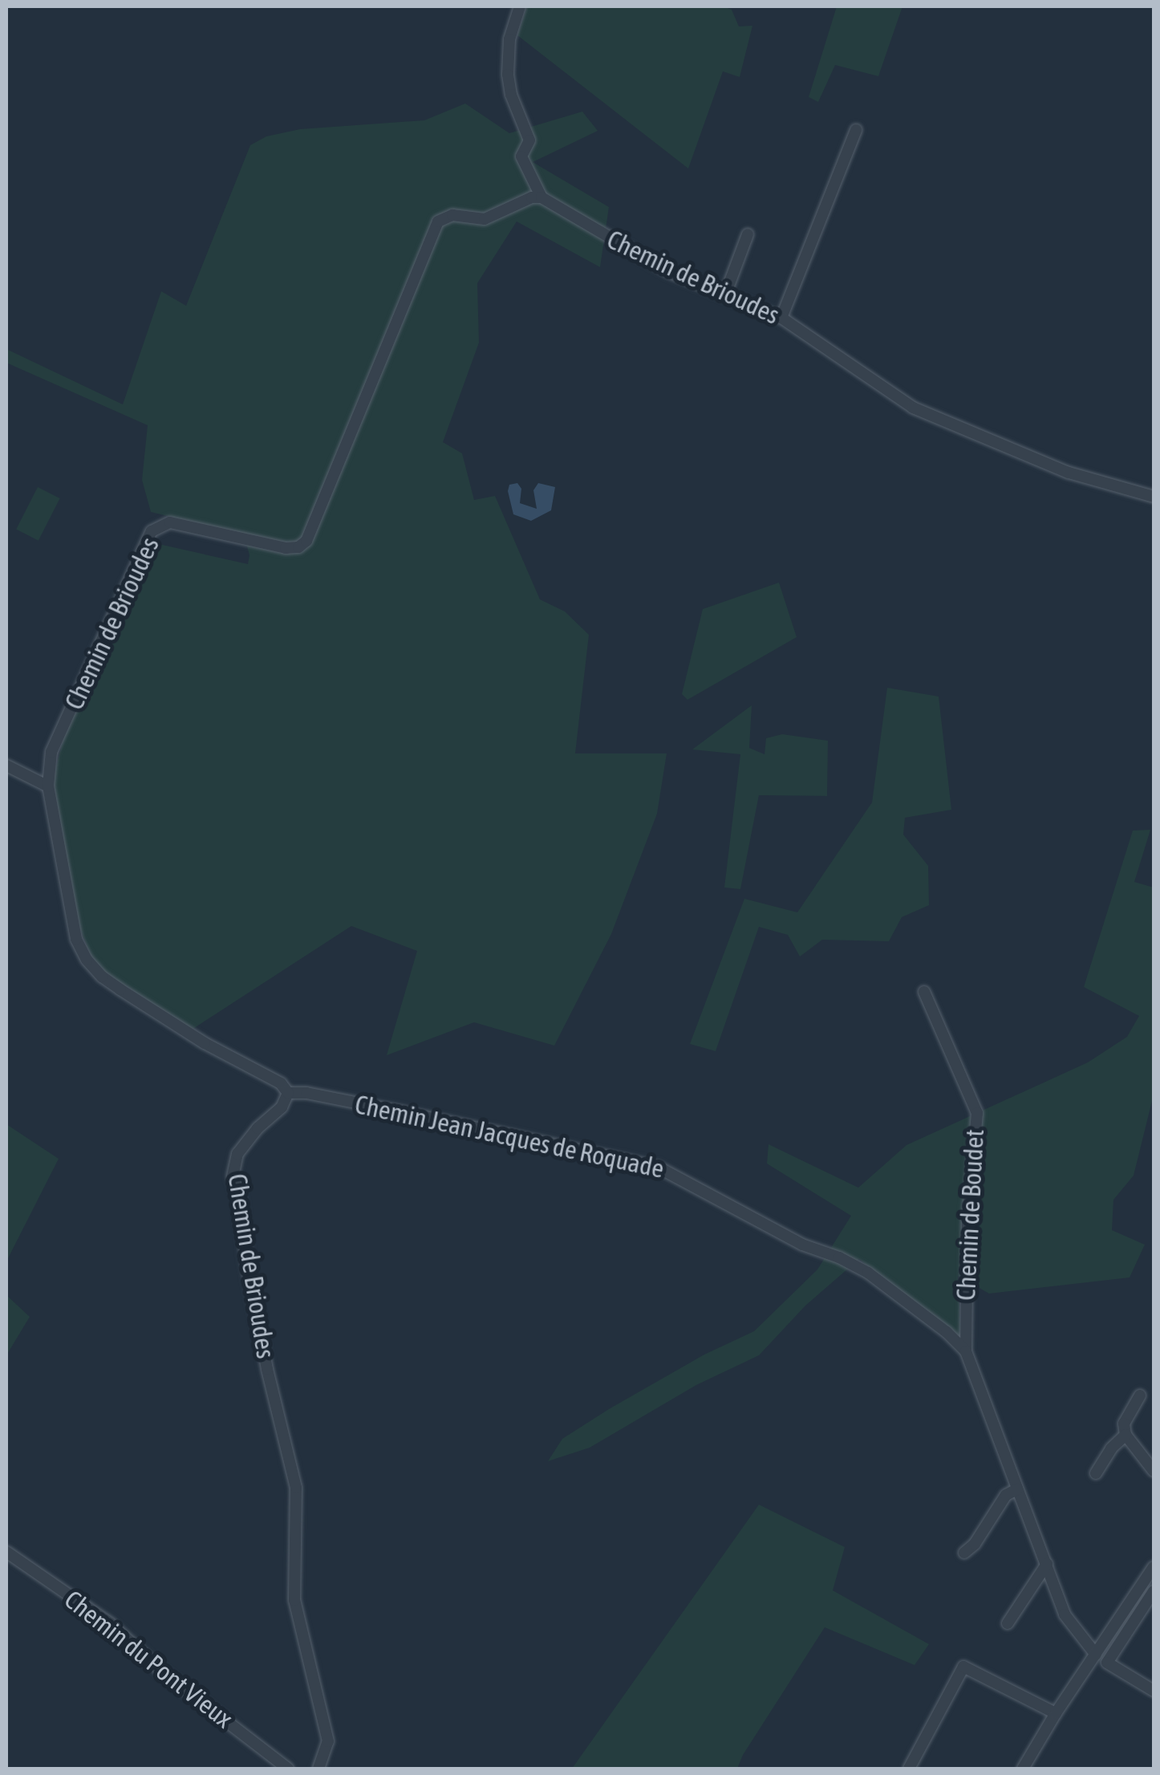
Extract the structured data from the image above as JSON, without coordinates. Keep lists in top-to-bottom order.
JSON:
{
  "streets": {
    "street": [
      "Chemin de Brioudes",
      "Chemin Jean Jacques de Roquade",
      "Chemin de Boudet",
      "Chemin du Pont Vieux"
    ]
  },
  "crossings": [
    ["Chemin de Brioudes", "Chemin Jean Jacques de Roquade"],
    ["Chemin Jean Jacques de Roquade", "Chemin de Boudet"]
  ]
}
